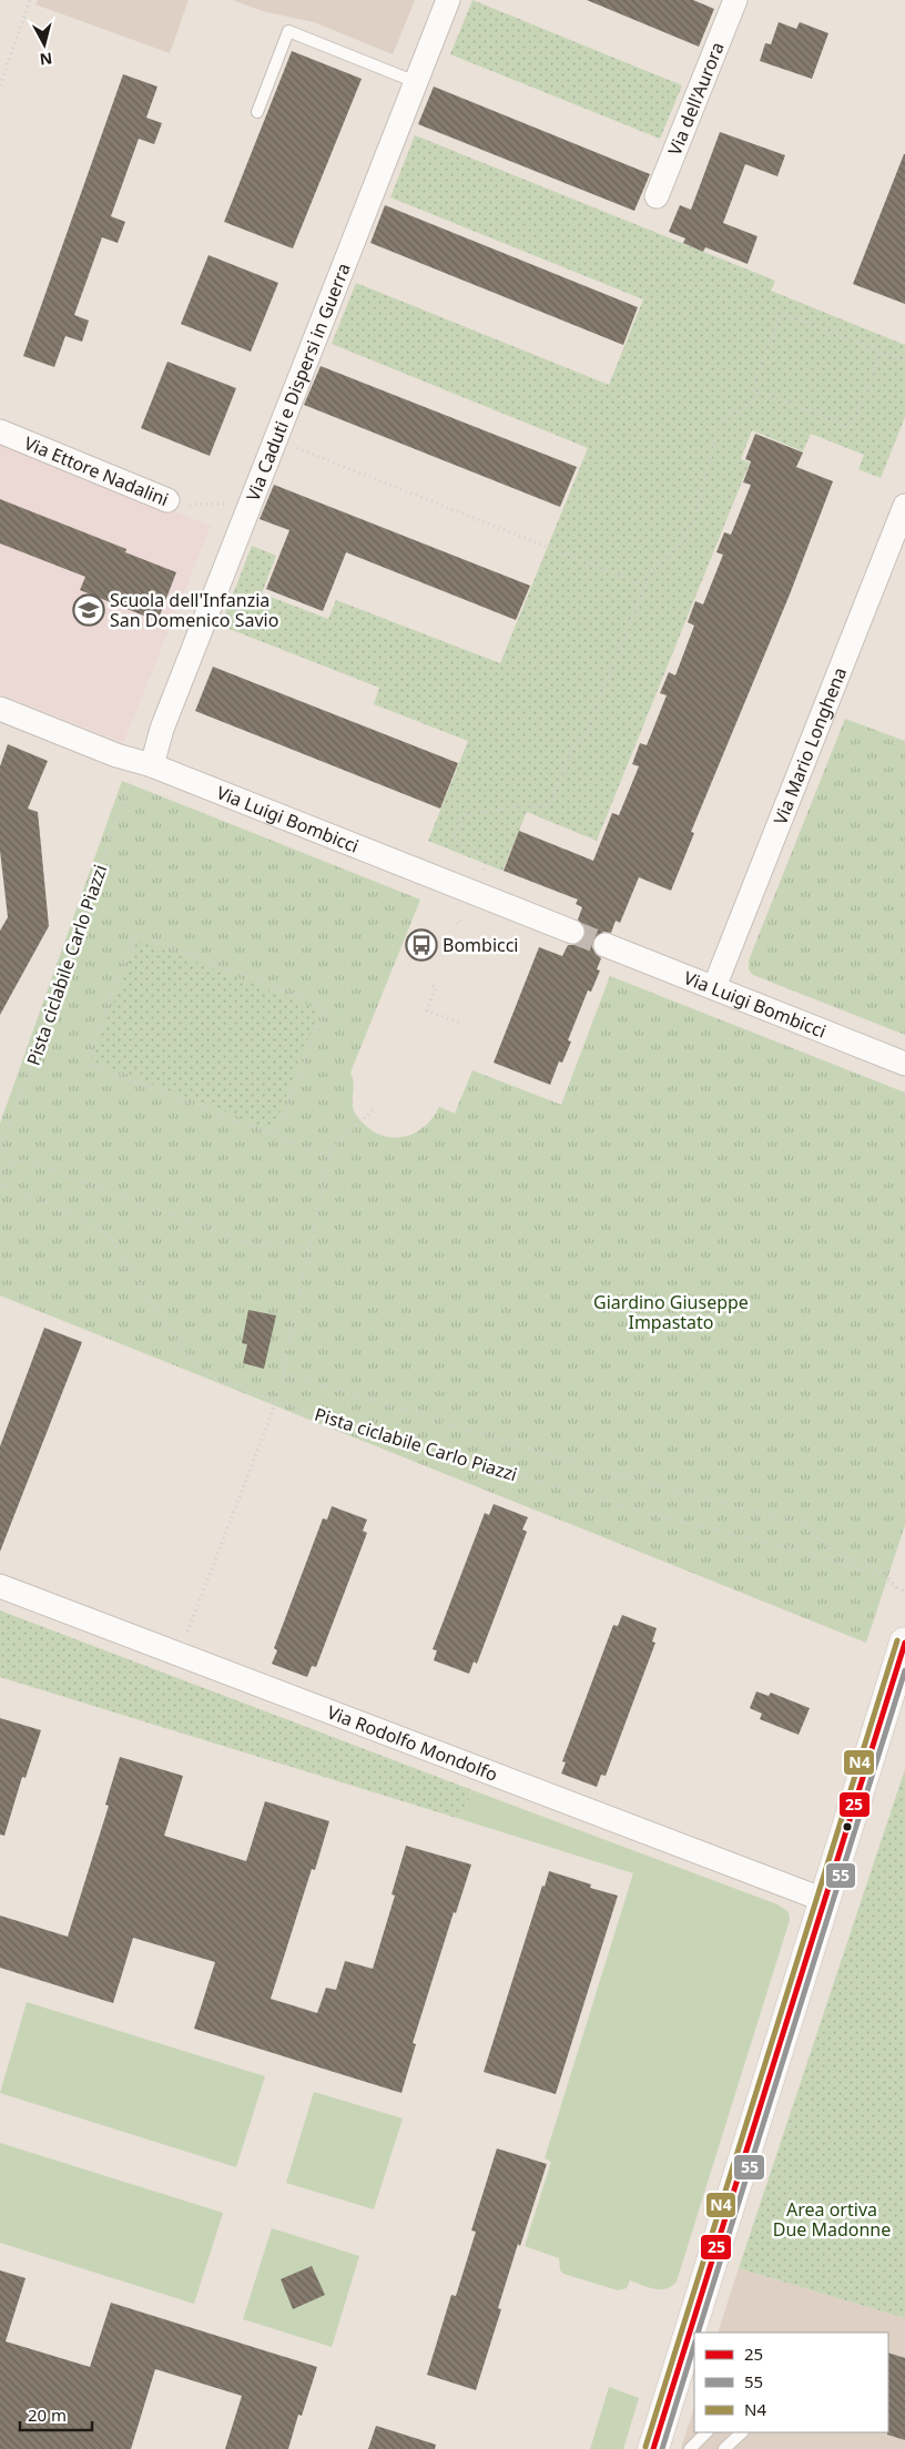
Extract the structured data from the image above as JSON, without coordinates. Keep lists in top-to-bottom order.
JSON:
{
  "streets": {
    "street": [
      "Via dell'Aurora",
      "Via Caduti e Dispersi in Guerra",
      "Via Ettore Nadalini",
      "Via Mario Longhena",
      "Via Luigi Bombicci",
      "Via Rodolfo Mondolfo"
    ],
    "path": ["Pista ciclabile Carlo Piazzi"]
  },
  "crossings": [
    ["Via Caduti e Dispersi in Guerra", "Via Luigi Bombicci"],
    ["Via Caduti e Dispersi in Guerra", "Pista ciclabile Carlo Piazzi"],
    ["Via Mario Longhena", "Via Luigi Bombicci"],
    ["Via Luigi Bombicci", "Pista ciclabile Carlo Piazzi"]
  ],
  "parks": ["Giardino Giuseppe Impastato", "Area ortiva Due Madonne"],
  "places": {
    "school or university": ["Scuola dell'Infanzia San Domenico Savio"],
    "bus stop": ["Bombicci"]
  },
  "lines": ["transit line N4", "transit line 25", "transit line 55"],
  "legend": ["25", "55", "N4"],
  "scale_bar": "20 m",
  "north": "bottom"
}
